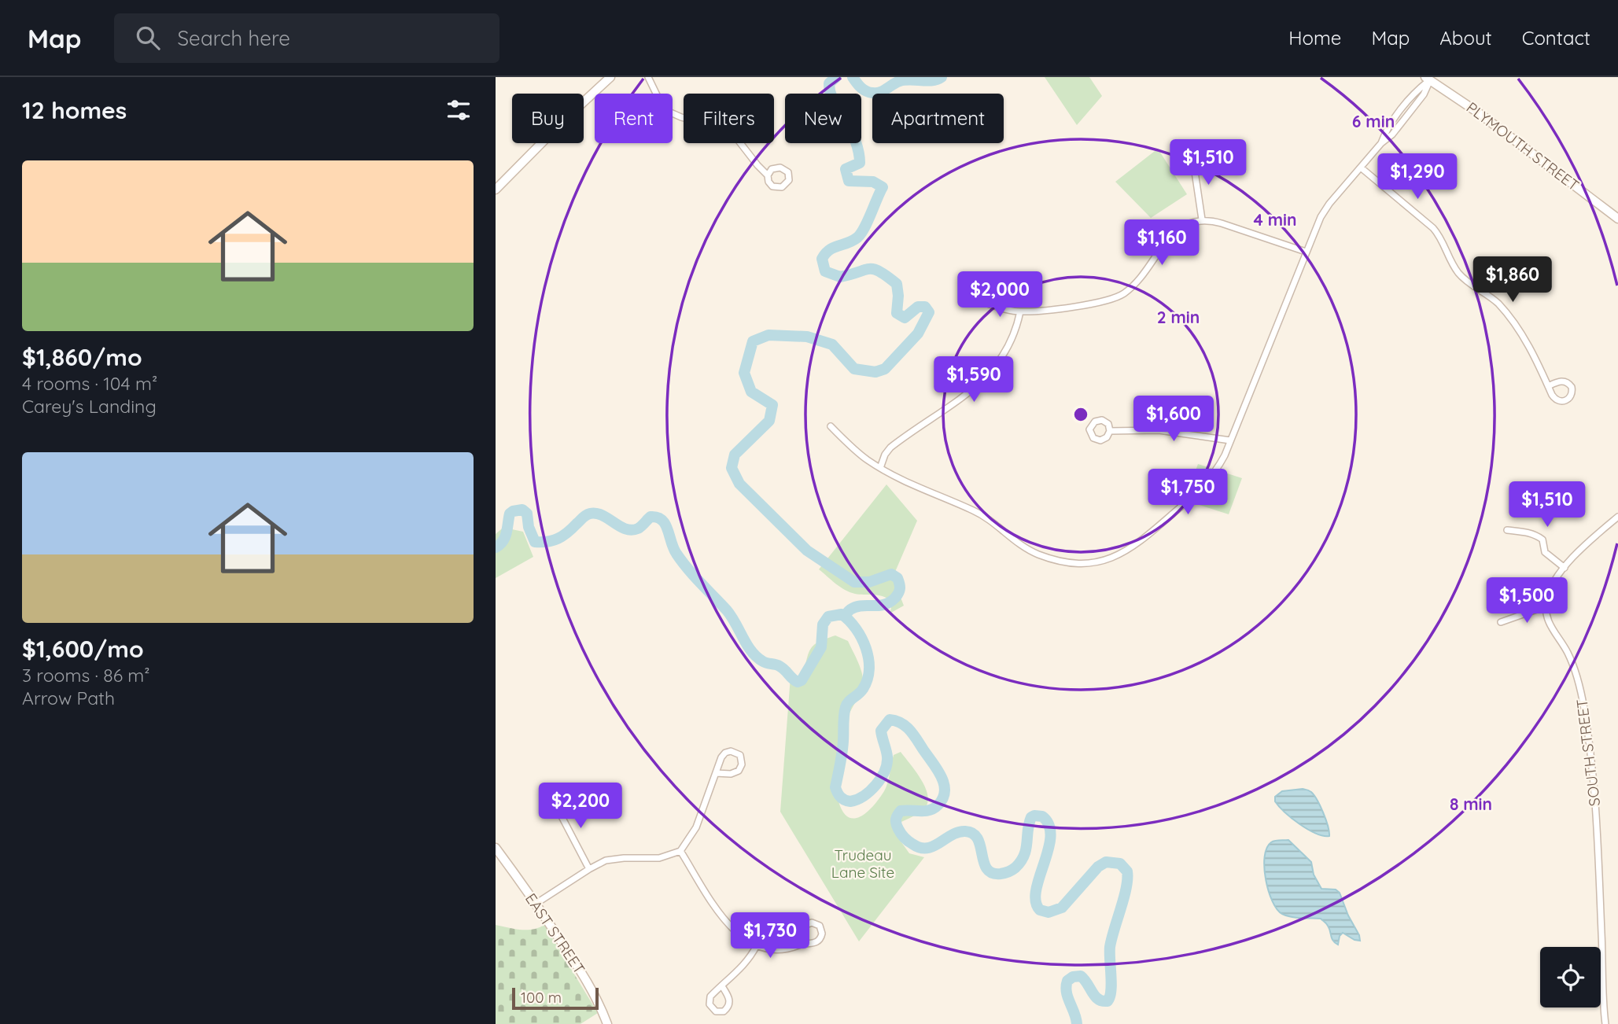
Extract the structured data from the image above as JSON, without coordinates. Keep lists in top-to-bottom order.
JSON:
{
  "streets": {
    "main road": ["PLYMOUTH STREET", "EAST STREET"],
    "street": ["SOUTH STREET"]
  },
  "parks": ["Trudeau Lane Site"],
  "scale_bar": "100 m",
  "page": {
    "header": "Map",
    "search": "Search here",
    "nav": [
      "Home",
      "Map",
      "About",
      "Contact"
    ],
    "heading": "12 homes",
    "chip": [
      "Buy",
      "Rent",
      "Filters",
      "New",
      "Apartment"
    ],
    "price": [
      "$1,510",
      "$1,290",
      "$1,160",
      "$1,860",
      "$2,000",
      "$1,590",
      "$1,600",
      "$1,750",
      "$1,510",
      "$1,500",
      "$2,200",
      "$1,730"
    ],
    "list": [
      {
        "name": "$1,860/mo",
        "note": "4 rooms · 104 m² · Carey's Landing"
      },
      {
        "name": "$1,600/mo",
        "note": "3 rooms · 86 m² · Arrow Path"
      }
    ],
    "scale": "100 m"
  },
  "rings": [
    "6 min",
    "4 min",
    "2 min",
    "8 min"
  ]
}
